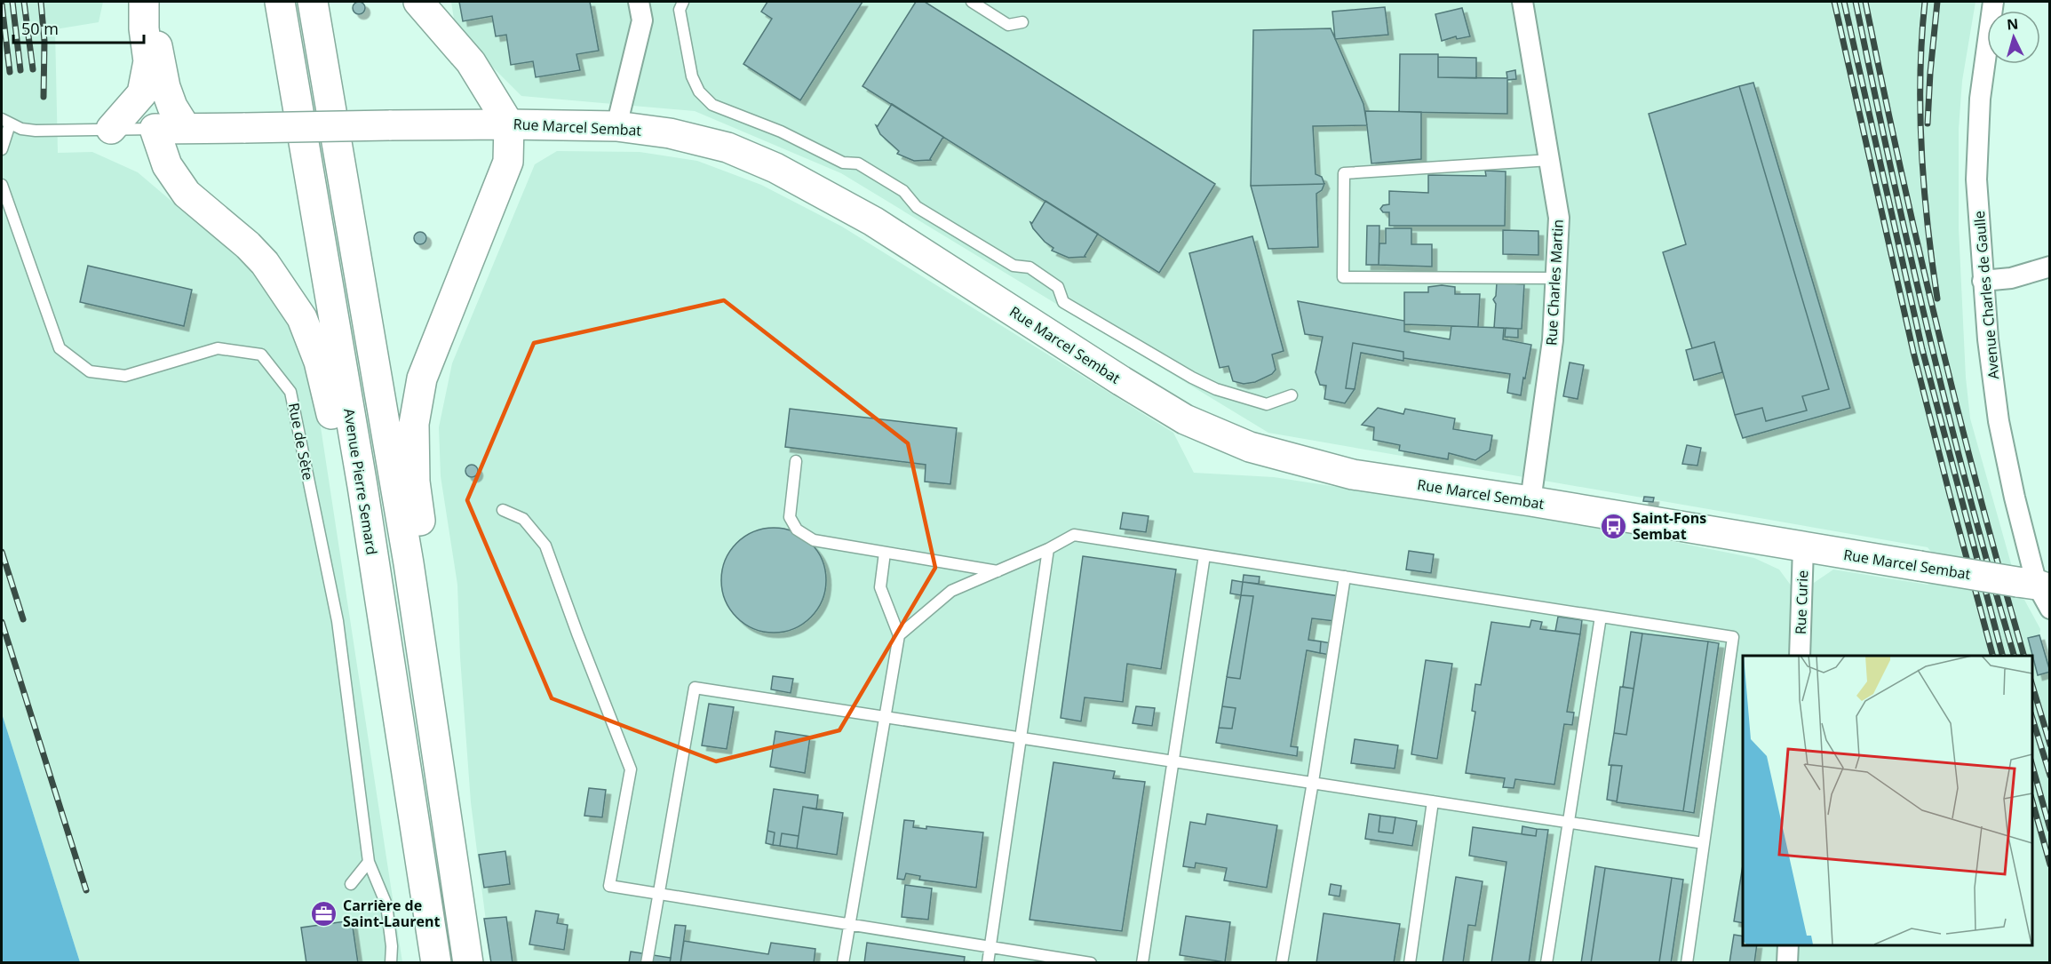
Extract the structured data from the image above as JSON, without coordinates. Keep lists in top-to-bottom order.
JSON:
{
  "streets": {
    "main road": ["Rue Marcel Sembat", "Avenue Pierre Semard"],
    "street": ["Rue Charles Martin", "Avenue Charles de Gaulle", "Rue Curie"],
    "lane": ["Rue de Sète"]
  },
  "crossings": [
    ["Rue Marcel Sembat", "Rue Charles Martin"],
    ["Rue Marcel Sembat", "Avenue Charles de Gaulle"],
    ["Rue Marcel Sembat", "Rue Curie"]
  ],
  "places": {
    "bus stop": ["Saint-Fons Sembat"],
    "office": ["Carrière de Saint-Laurent"]
  },
  "scale_bar": "50 m",
  "north": "top"
}
